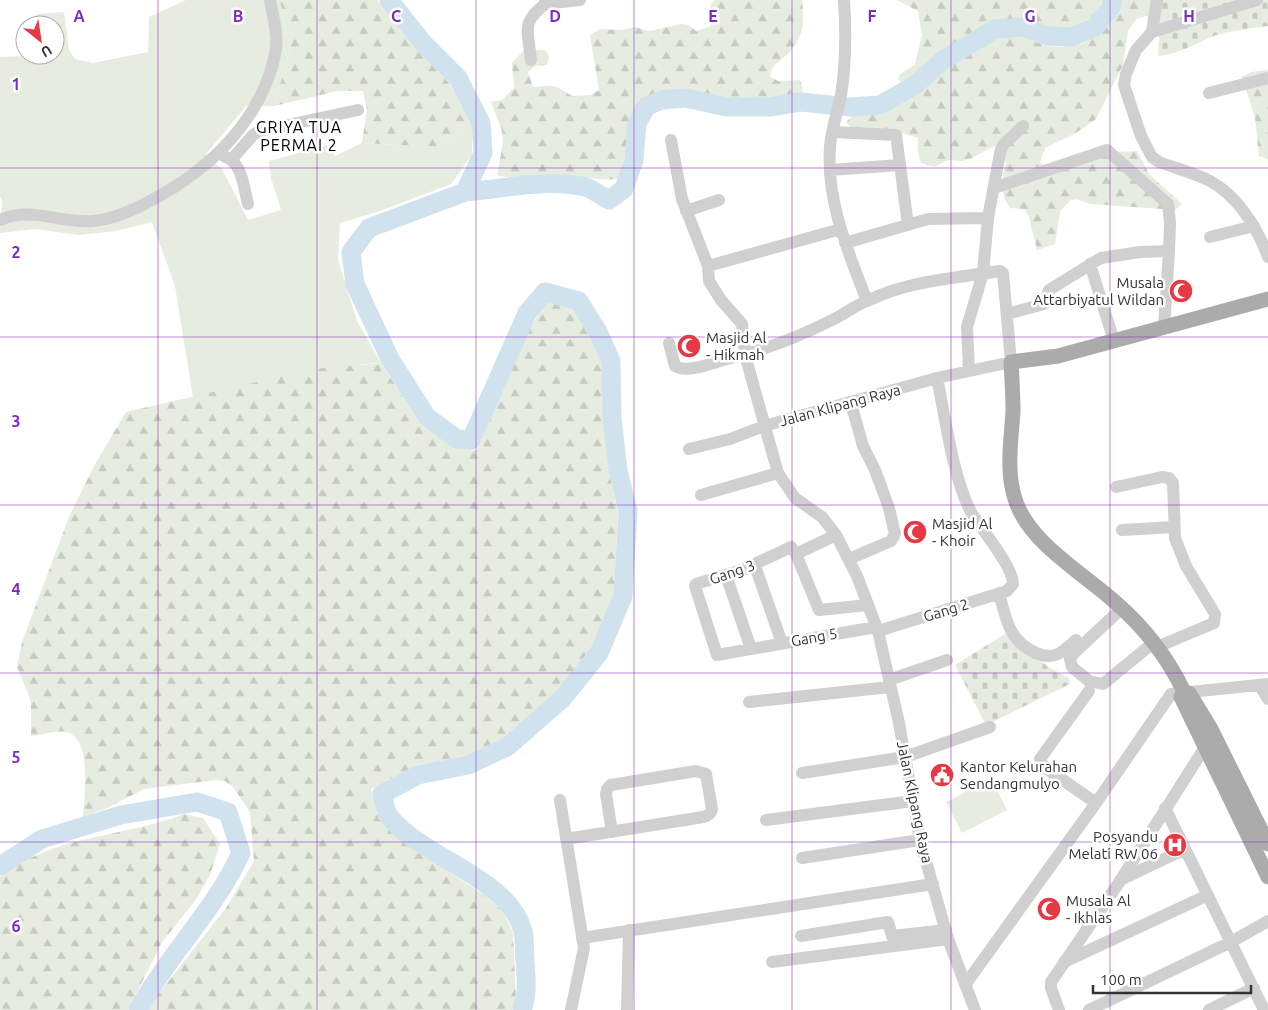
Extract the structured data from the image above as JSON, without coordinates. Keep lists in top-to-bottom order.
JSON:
{
  "streets": {
    "main road": ["Jalan Klipang Raya"],
    "street": ["Gang 3", "Gang 2", "Gang 5"]
  },
  "crossings": [
    ["Jalan Klipang Raya", "Gang 3"],
    ["Jalan Klipang Raya", "Gang 2"],
    ["Jalan Klipang Raya", "Gang 5"],
    ["Gang 3", "Gang 5"],
    ["Gang 2", "Gang 5"]
  ],
  "districts": ["GRIYA TUA PERMAI 2"],
  "places": {
    "mosque": [
      "Musala Attarbiyatul Wildan",
      "Masjid Al - Hikmah",
      "Masjid Al - Khoir",
      "Musala Al - Ikhlas"
    ],
    "public building": ["Kantor Kelurahan Sendangmulyo"],
    "hospital": ["Posyandu Melati RW 06"]
  },
  "scale_bar": "100 m",
  "north": "bottom right",
  "grid": {
    "columns": [
      "A",
      "B",
      "C",
      "D",
      "E",
      "F",
      "G",
      "H"
    ],
    "rows": [
      "1",
      "2",
      "3",
      "4",
      "5",
      "6"
    ]
  }
}
